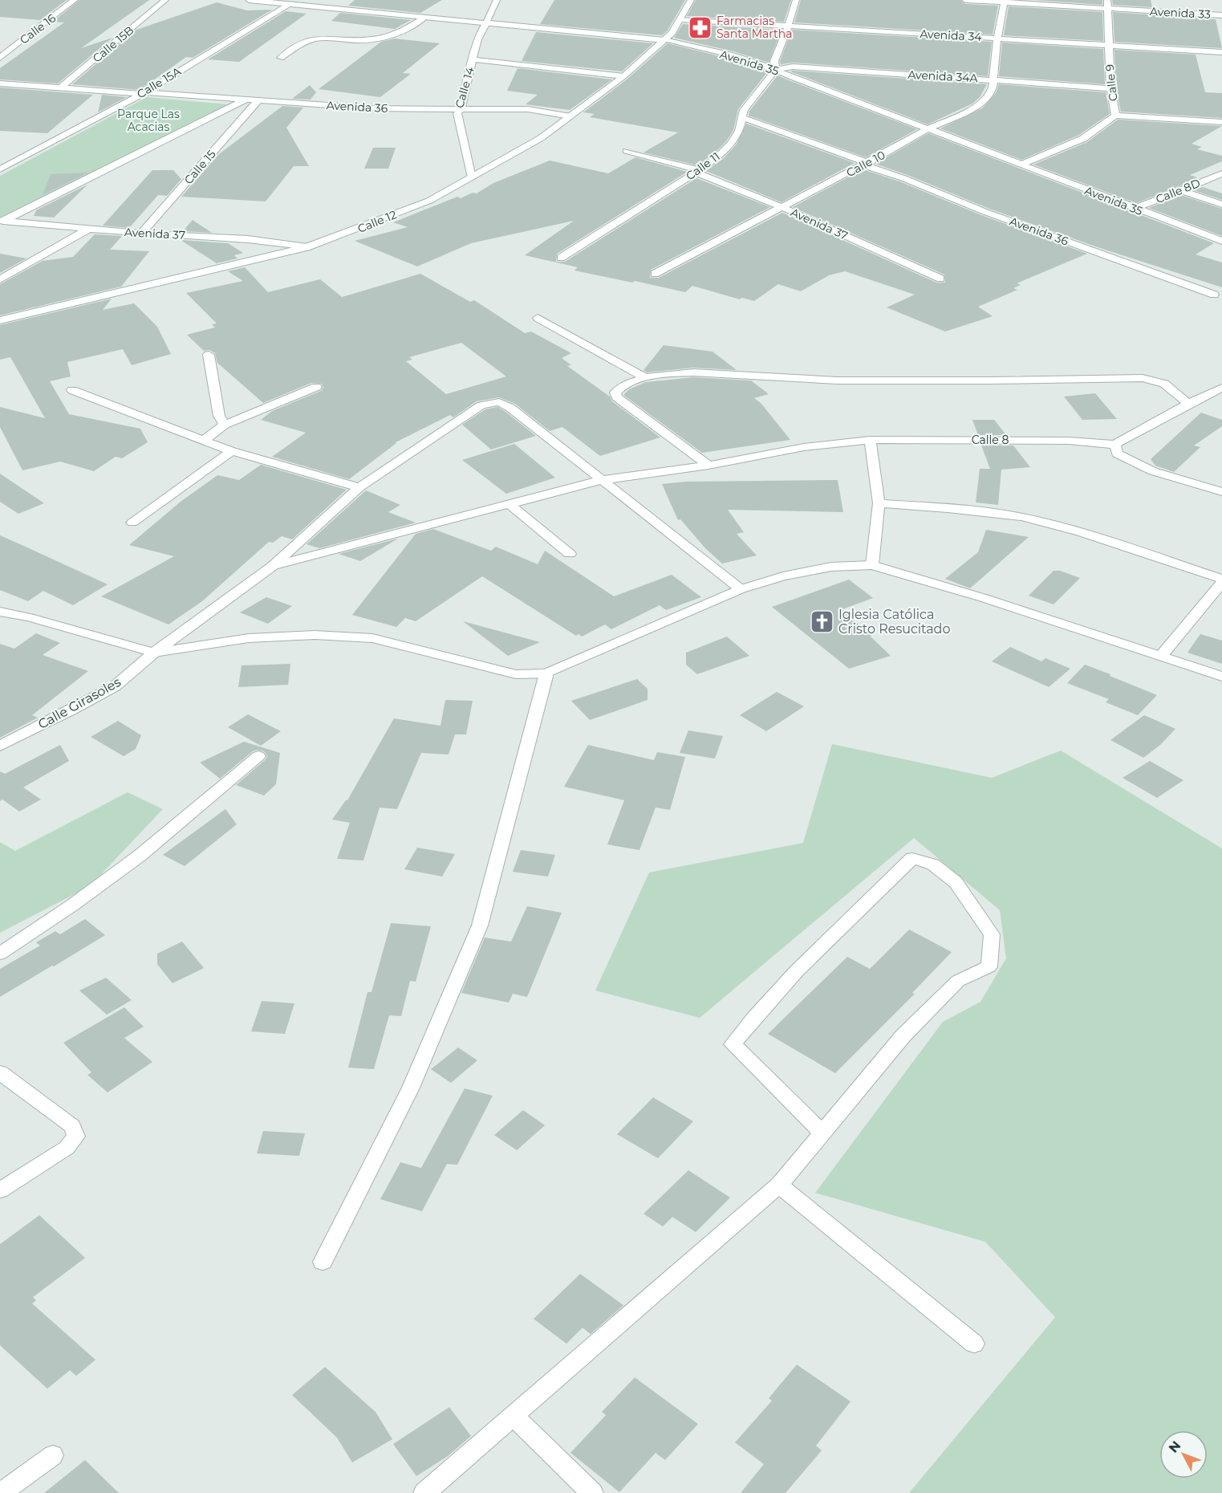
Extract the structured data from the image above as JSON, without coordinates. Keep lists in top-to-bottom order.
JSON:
{
  "streets": {
    "street": [
      "Avenida 33",
      "Calle 16",
      "Avenida 34",
      "Calle 15B",
      "Avenida 35",
      "Avenida 34A",
      "Calle 15A",
      "Calle 9",
      "Calle 14",
      "Avenida 36",
      "Calle 10",
      "Calle 11",
      "Calle 15",
      "Calle 8D",
      "Calle 12",
      "Avenida 37",
      "Calle 8",
      "Calle Girasoles"
    ]
  },
  "crossings": [
    ["Avenida 33", "Calle 9"],
    ["Avenida 33", "Calle 10"],
    ["Avenida 34", "Calle 9"],
    ["Avenida 34", "Calle 10"],
    ["Avenida 34", "Calle 11"],
    ["Avenida 34", "Calle 12"],
    ["Calle 15B", "Avenida 36"],
    ["Avenida 35", "Avenida 34A"],
    ["Avenida 35", "Calle 15A"],
    ["Avenida 35", "Calle 9"],
    ["Avenida 35", "Calle 14"],
    ["Avenida 35", "Calle 10"],
    ["Avenida 35", "Calle 11"],
    ["Avenida 35", "Calle 8D"],
    ["Avenida 35", "Calle 12"],
    ["Avenida 34A", "Calle 9"],
    ["Avenida 34A", "Calle 10"],
    ["Avenida 34A", "Calle 11"],
    ["Calle 15A", "Avenida 36"],
    ["Calle 14", "Avenida 36"],
    ["Calle 14", "Calle 12"],
    ["Avenida 36", "Calle 10"],
    ["Avenida 36", "Calle 11"],
    ["Avenida 36", "Calle 15"],
    ["Avenida 36", "Calle 12"],
    ["Calle 10", "Avenida 37"],
    ["Calle 11", "Avenida 37"],
    ["Calle 15", "Avenida 37"],
    ["Calle 12", "Avenida 37"],
    ["Calle 8", "Calle Girasoles"]
  ],
  "parks": ["Parque Las Acacias"],
  "places": {
    "pharmacy": ["Farmacias Santa Martha"],
    "church": ["Iglesia Católica Cristo Resucitado"]
  },
  "north": "top left"
}
